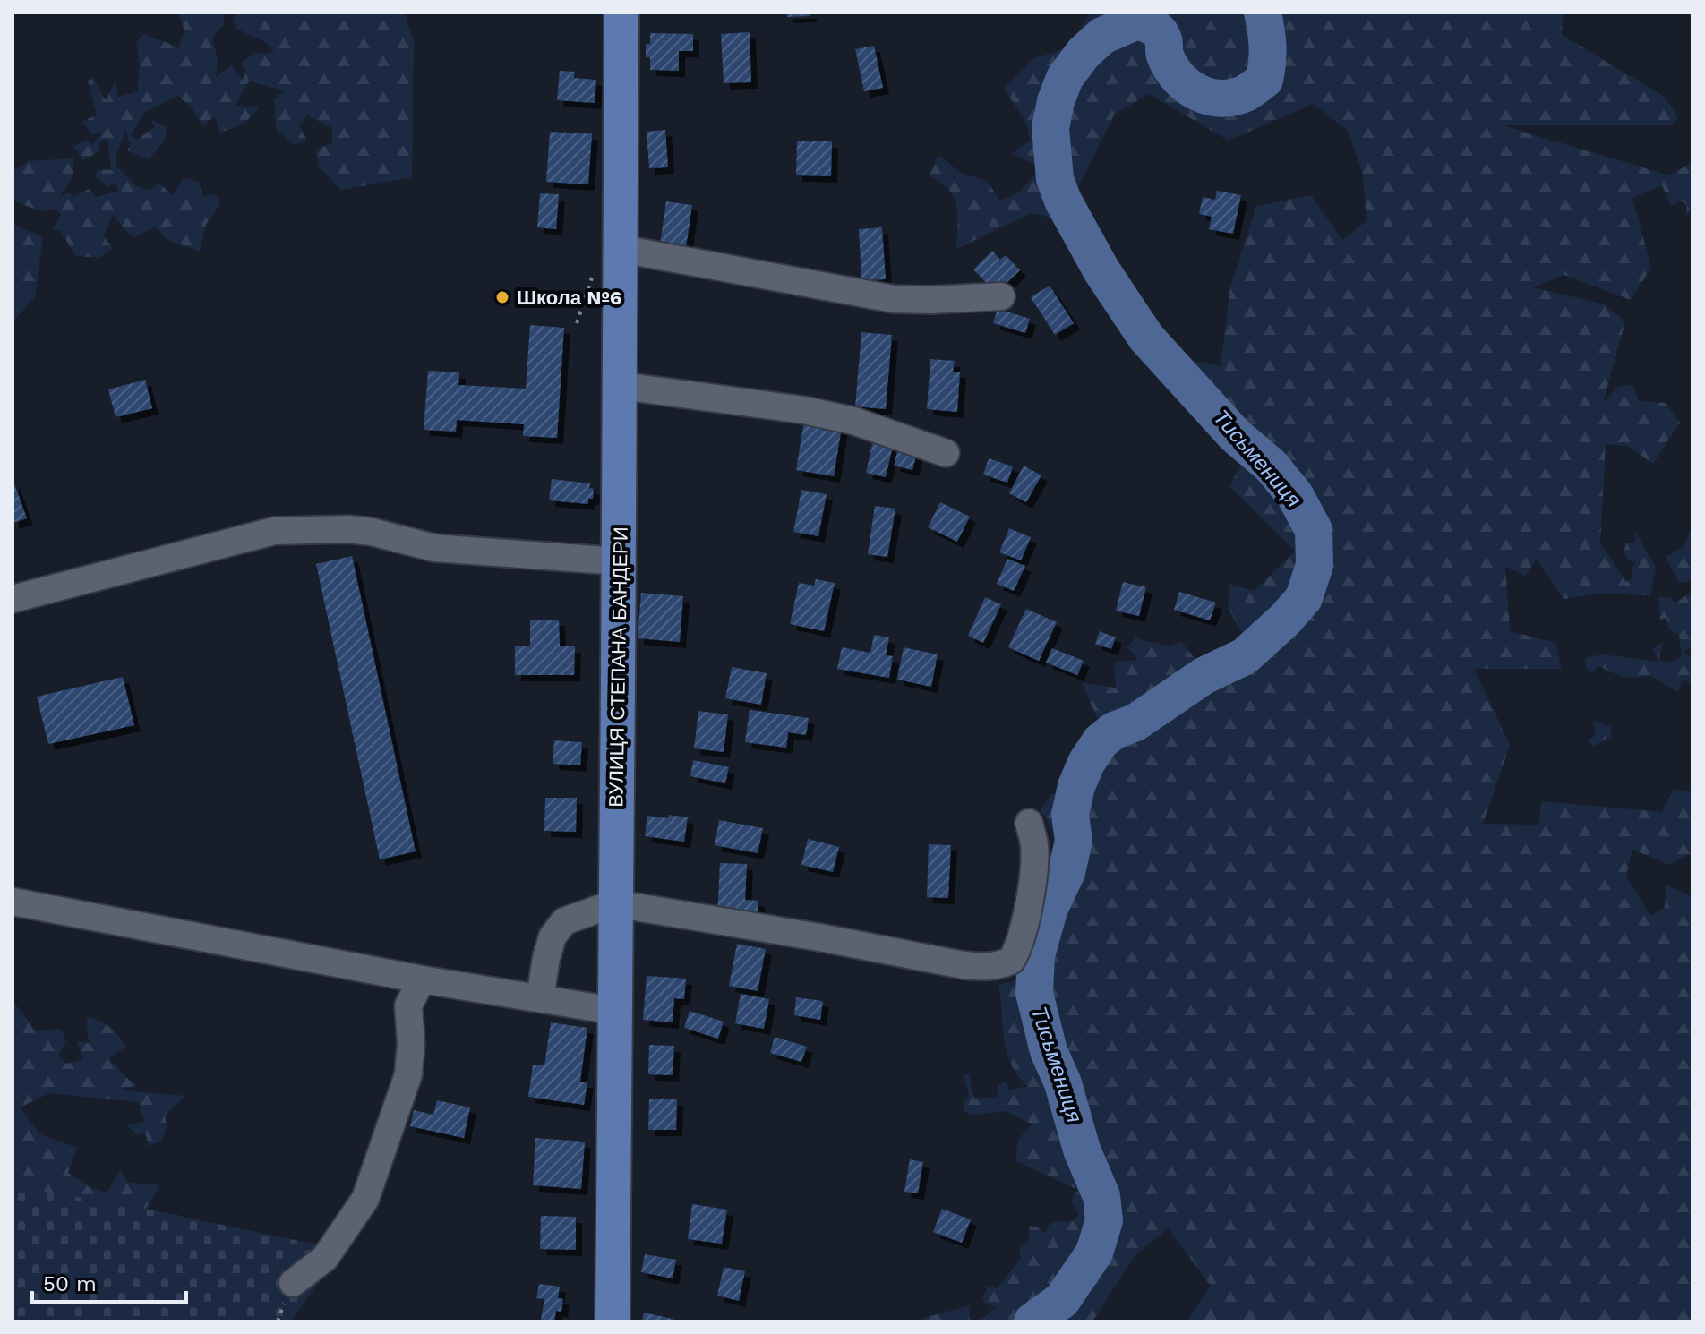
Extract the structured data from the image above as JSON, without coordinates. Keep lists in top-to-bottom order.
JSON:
{
  "streets": {
    "main road": ["ВУЛИЦЯ СТЕПАНА БАНДЕРИ"]
  },
  "water": ["Тисьмениця"],
  "places": ["Школа №6"],
  "scale_bar": "50 m"
}
